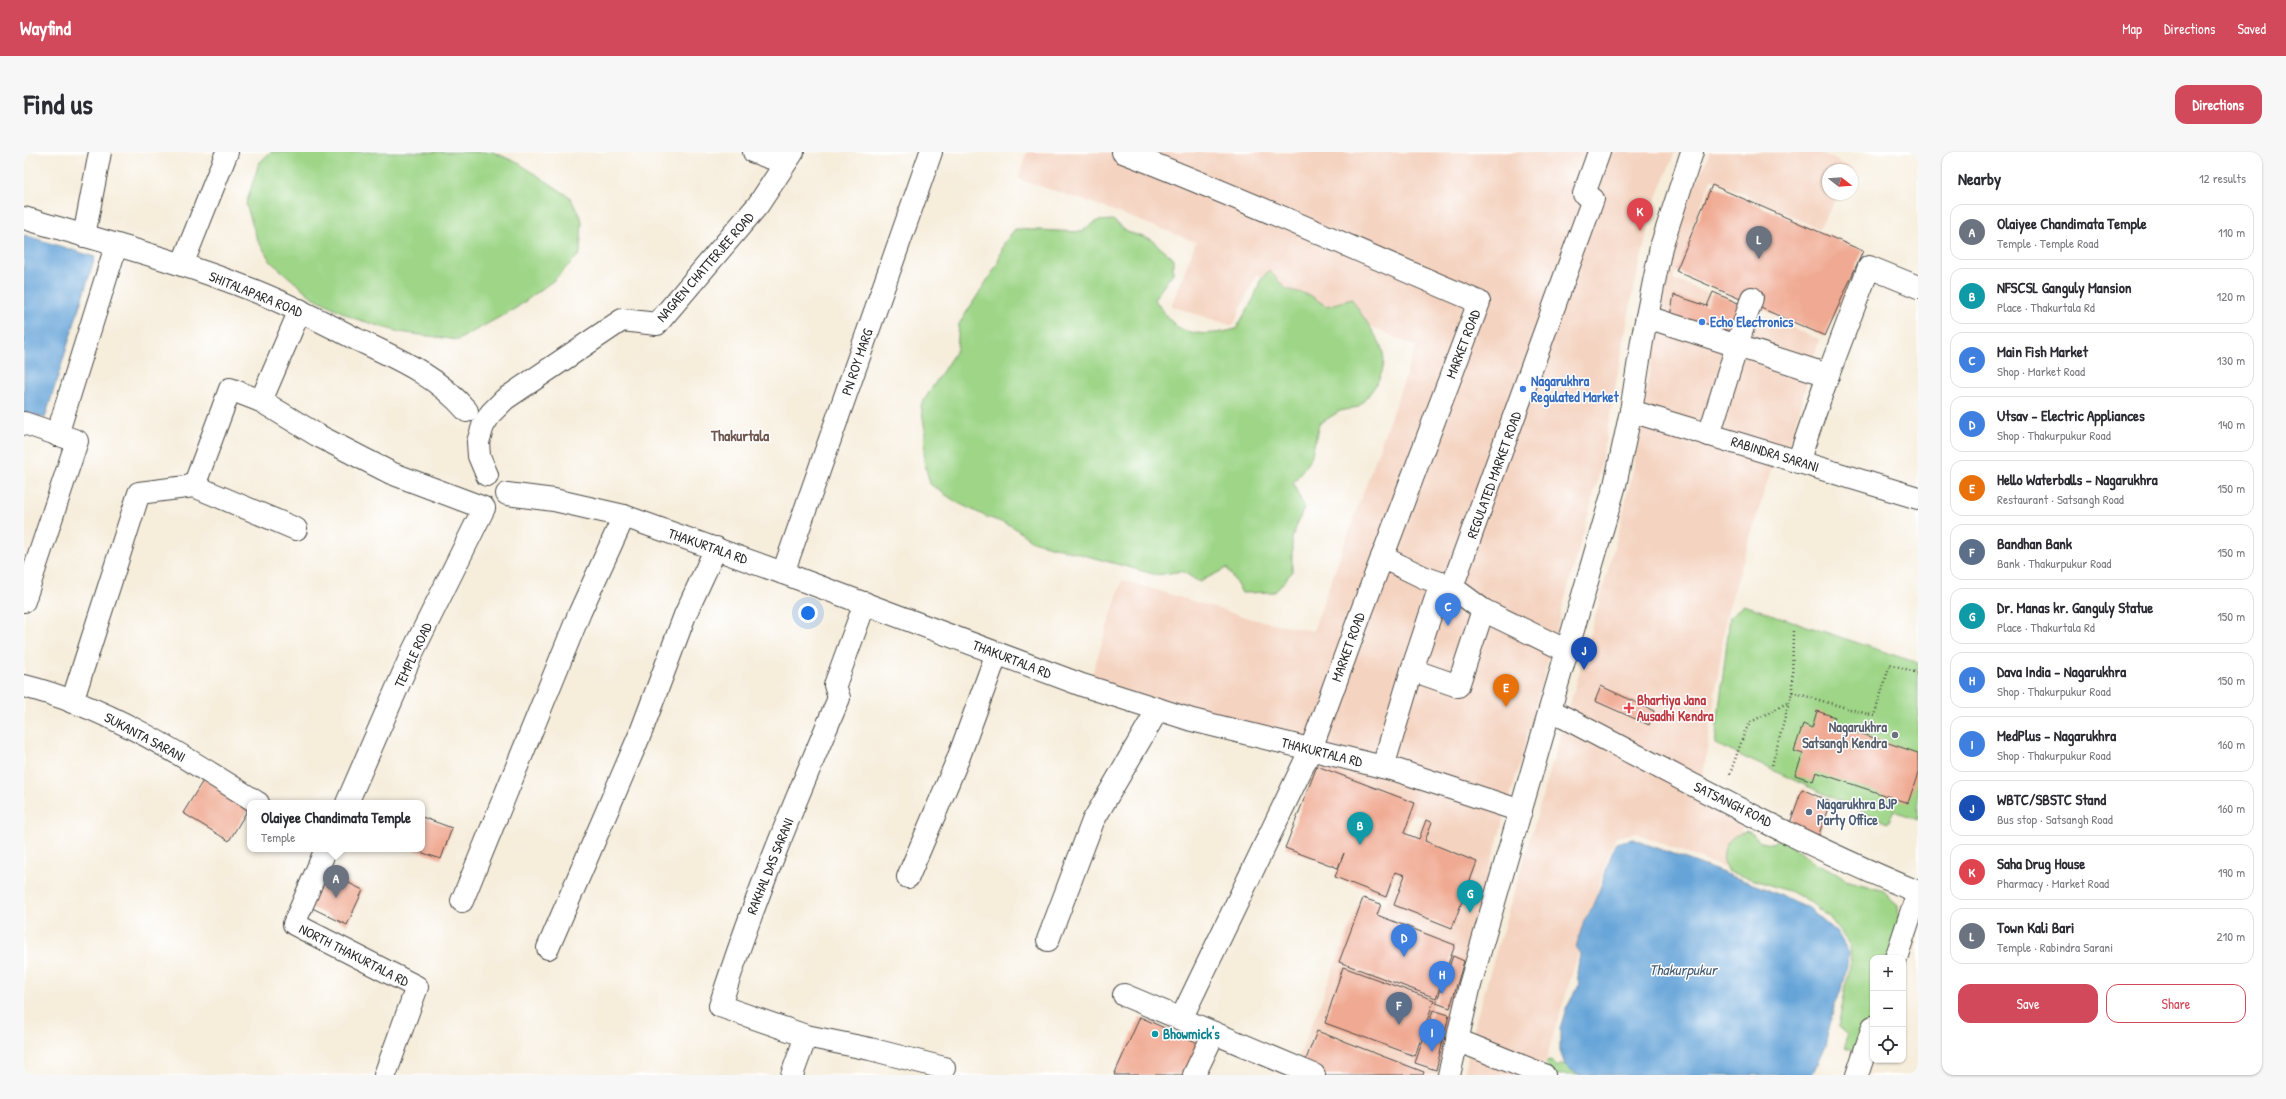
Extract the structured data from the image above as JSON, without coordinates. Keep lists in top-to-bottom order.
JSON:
{
  "streets": {
    "main road": [
      "NAGAEN CHATTERJEE ROAD",
      "SHITALAPARA ROAD",
      "MARKET ROAD",
      "PN ROY MARG",
      "RABINDRA SARANI",
      "REGULATED MARKET ROAD",
      "THAKURTALA RD",
      "TEMPLE ROAD",
      "SUKANTA SARANI",
      "SATSANGH ROAD",
      "RAKHAL DAS SARANI",
      "NORTH THAKURTALA RD"
    ]
  },
  "crossings": [
    ["MARKET ROAD", "THAKURTALA RD"],
    ["PN ROY MARG", "THAKURTALA RD"],
    ["REGULATED MARKET ROAD", "THAKURTALA RD"],
    ["THAKURTALA RD", "RAKHAL DAS SARANI"]
  ],
  "districts": ["Thakurtala"],
  "water": ["Thakurpukur"],
  "places": {
    "other": [
      "Echo Electronics",
      "Nagarukhra Regulated Market",
      "Nagarukhra Satsangh Kendra",
      "Nagarukhra BJP Party Office",
      "Bhowmick's"
    ],
    "health": ["Bhartiya Jana Ausadhi Kendra"]
  },
  "north": "right",
  "page": {
    "header": "Wayfind",
    "nav": ["Map", "Directions", "Saved"],
    "title": "Find us",
    "buttons": [
      "Directions",
      ["Save", "Share"]
    ],
    "heading": ["Nearby", "12 results"],
    "pins": [
      "K",
      "L",
      "C",
      "J",
      "E",
      "B",
      "A",
      "G",
      "D",
      "H",
      "F",
      "I"
    ],
    "list": [
      {
        "mark": "A",
        "name": "Olaiyee Chandimata Temple",
        "note": "Temple · Temple Road",
        "value": "110 m"
      },
      {
        "mark": "B",
        "name": "NFSCSL Ganguly Mansion",
        "note": "Place · Thakurtala Rd",
        "value": "120 m"
      },
      {
        "mark": "C",
        "name": "Main Fish Market",
        "note": "Shop · Market Road",
        "value": "130 m"
      },
      {
        "mark": "D",
        "name": "Utsav - Electric Appliances",
        "note": "Shop · Thakurpukur Road",
        "value": "140 m"
      },
      {
        "mark": "E",
        "name": "Hello Waterballs - Nagarukhra",
        "note": "Restaurant · Satsangh Road",
        "value": "150 m"
      },
      {
        "mark": "F",
        "name": "Bandhan Bank",
        "note": "Bank · Thakurpukur Road",
        "value": "150 m"
      },
      {
        "mark": "G",
        "name": "Dr. Manas kr. Ganguly Statue",
        "note": "Place · Thakurtala Rd",
        "value": "150 m"
      },
      {
        "mark": "H",
        "name": "Dava India - Nagarukhra",
        "note": "Shop · Thakurpukur Road",
        "value": "150 m"
      },
      {
        "mark": "I",
        "name": "MedPlus - Nagarukhra",
        "note": "Shop · Thakurpukur Road",
        "value": "160 m"
      },
      {
        "mark": "J",
        "name": "WBTC/SBSTC Stand",
        "note": "Bus stop · Satsangh Road",
        "value": "160 m"
      },
      {
        "mark": "K",
        "name": "Saha Drug House",
        "note": "Pharmacy · Market Road",
        "value": "190 m"
      },
      {
        "mark": "L",
        "name": "Town Kali Bari",
        "note": "Temple · Rabindra Sarani",
        "value": "210 m"
      }
    ],
    "popup": ["Olaiyee Chandimata Temple", "Temple"],
    "map_buttons": ["+", "−"]
  }
}
